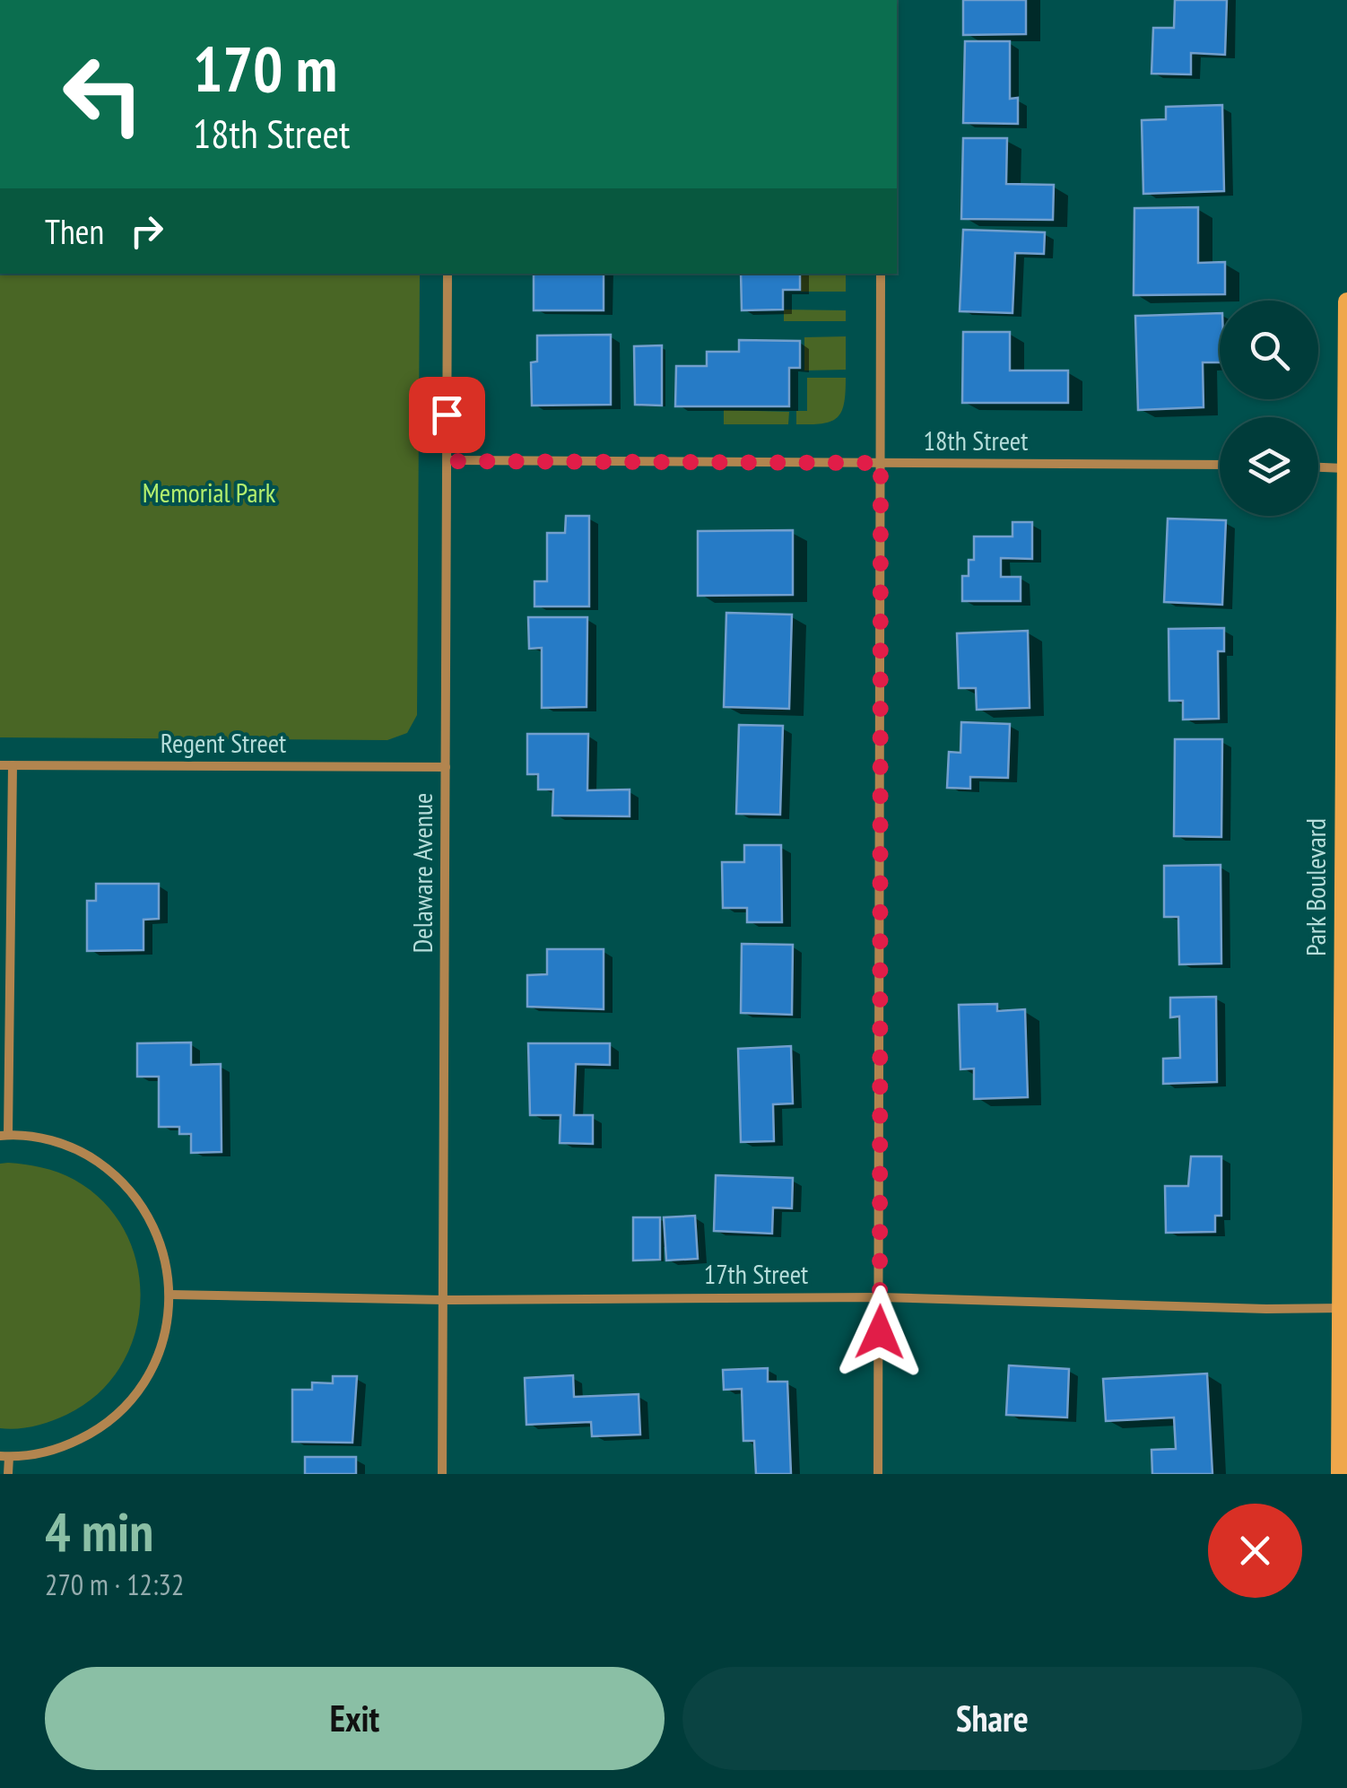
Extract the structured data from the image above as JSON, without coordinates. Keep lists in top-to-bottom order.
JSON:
{
  "streets": {
    "street": [
      "18th Street",
      "Regent Street",
      "Delaware Avenue",
      "Park Boulevard",
      "17th Street"
    ]
  },
  "crossings": [
    ["18th Street", "Delaware Avenue"],
    ["Regent Street", "Delaware Avenue"],
    ["Delaware Avenue", "17th Street"],
    ["Park Boulevard", "17th Street"]
  ],
  "parks": ["Memorial Park"],
  "page": {
    "turn": ["170 m", "18th Street"],
    "then": "Then",
    "heading": ["4 min", "270 m · 12:32"],
    "buttons": ["Exit", "Share"]
  }
}
